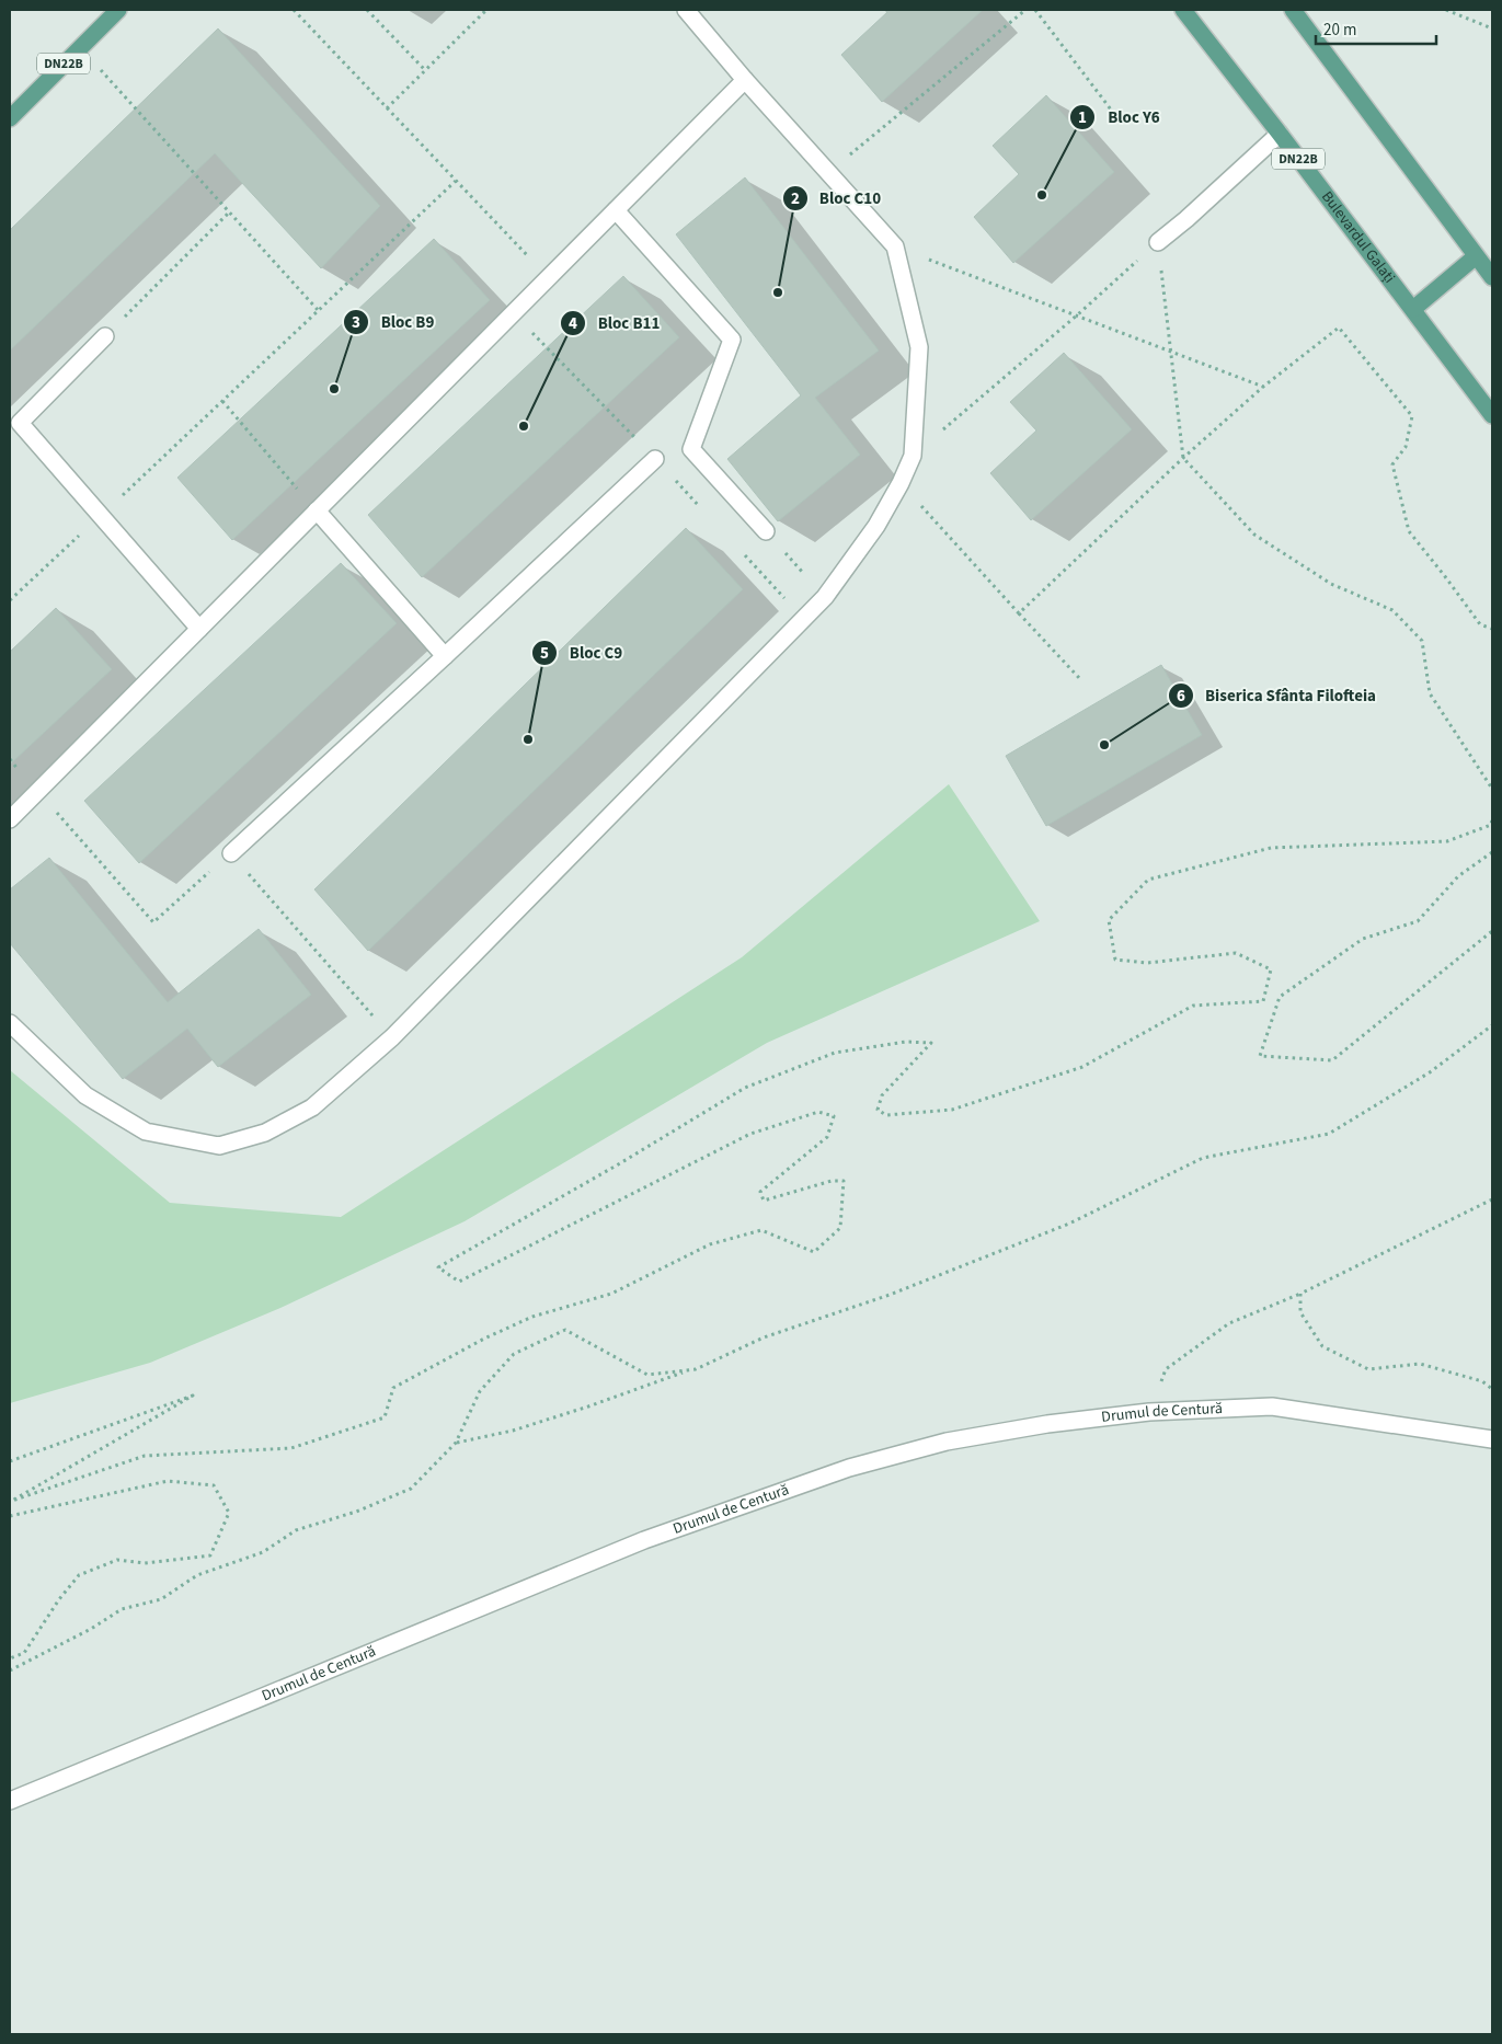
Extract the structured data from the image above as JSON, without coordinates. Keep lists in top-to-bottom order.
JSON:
{
  "streets": {
    "main road": ["DN22B", "Bulevardul Galați"],
    "street": ["Drumul de Centură"]
  },
  "places": [
    "Bloc Y6",
    "Bloc C10",
    "Bloc B9",
    "Bloc B11",
    "Bloc C9",
    "Biserica Sfânta Filofteia"
  ],
  "scale_bar": "20 m"
}
